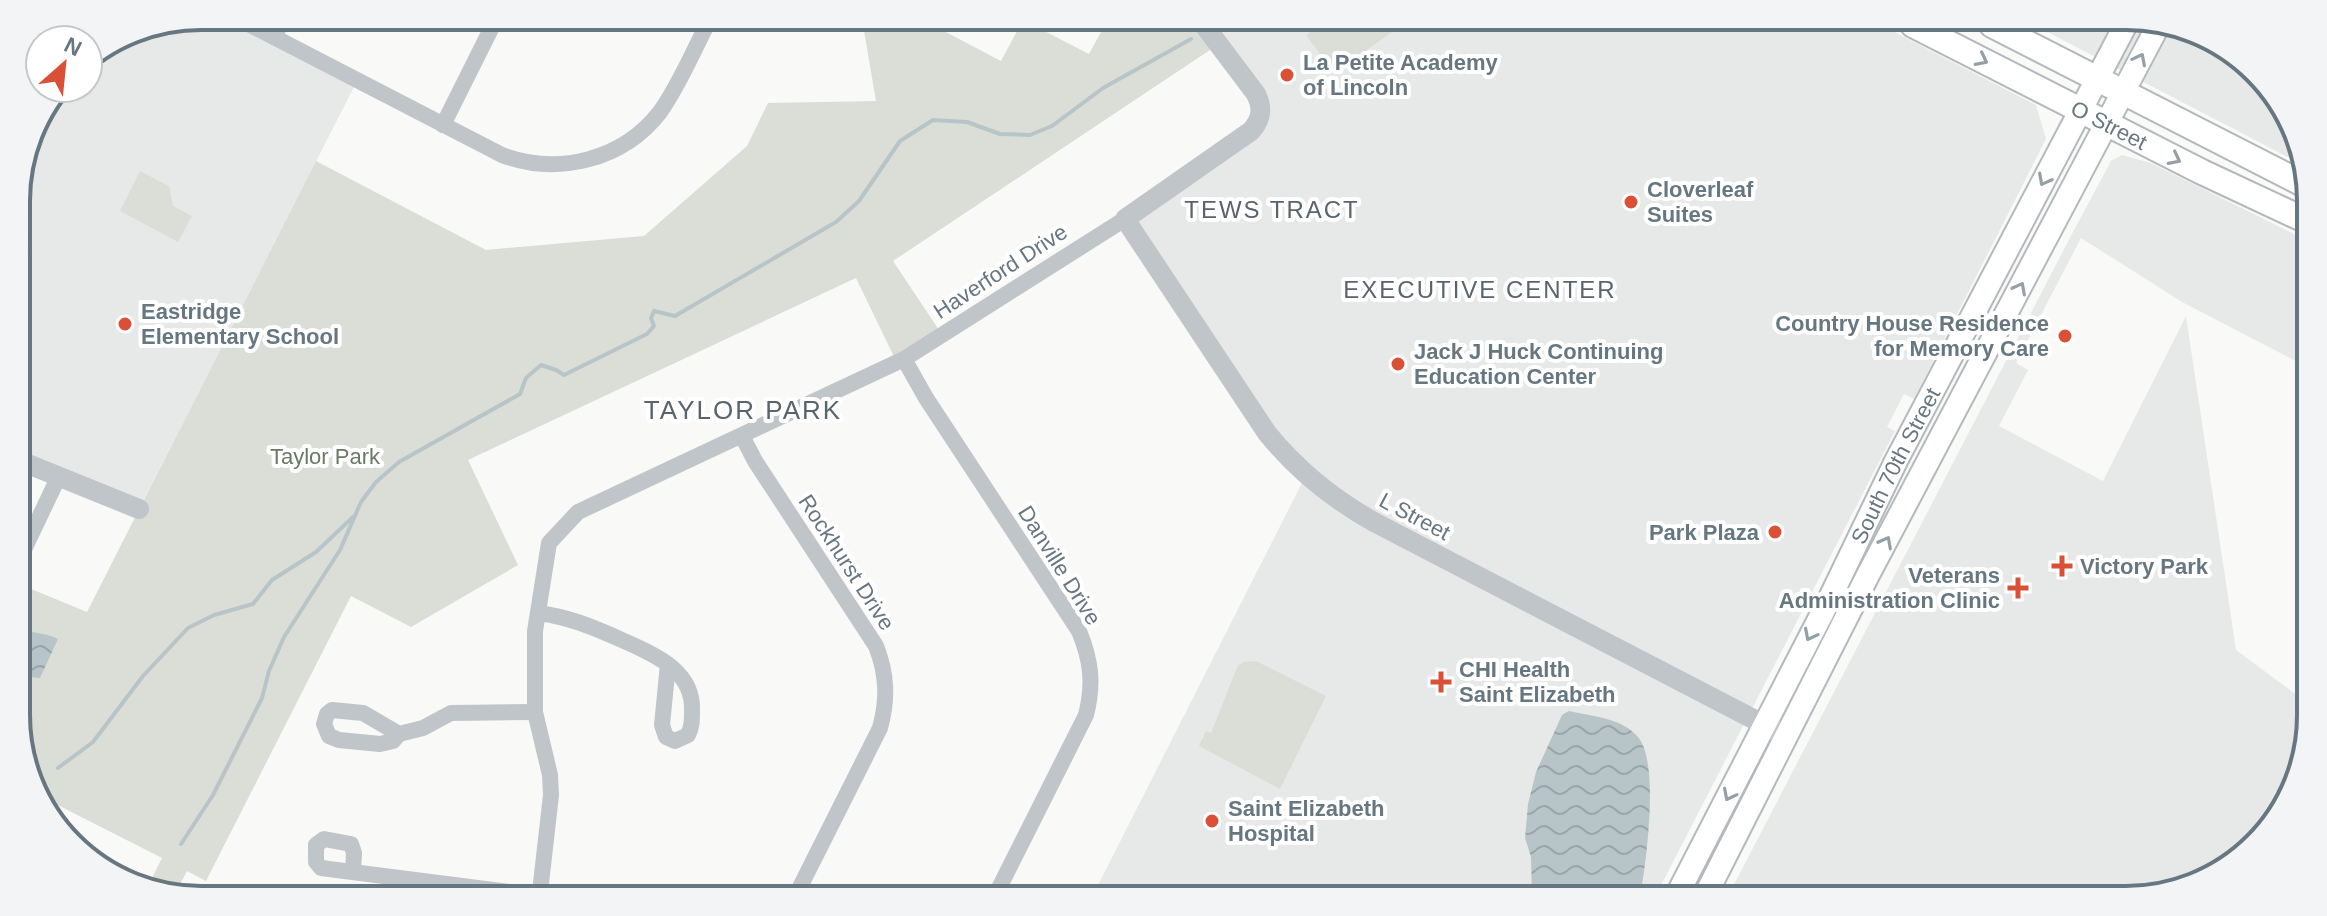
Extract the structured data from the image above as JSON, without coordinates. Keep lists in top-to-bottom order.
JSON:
{
  "streets": {
    "main road": ["O Street", "South 70th Street"],
    "street": [
      "Haverford Drive",
      "L Street",
      "Rockhurst Drive",
      "Danville Drive"
    ]
  },
  "crossings": [
    ["O Street", "South 70th Street"],
    ["Haverford Drive", "L Street"],
    ["Haverford Drive", "Rockhurst Drive"],
    ["Haverford Drive", "Danville Drive"],
    ["South 70th Street", "L Street"]
  ],
  "districts": ["TEWS TRACT", "EXECUTIVE CENTER", "TAYLOR PARK"],
  "parks": ["Taylor Park"],
  "places": {
    "other": [
      "La Petite Academy of Lincoln",
      "Cloverleaf Suites",
      "Eastridge Elementary School",
      "Country House Residence for Memory Care",
      "Jack J Huck Continuing Education Center",
      "Park Plaza",
      "Saint Elizabeth Hospital"
    ],
    "health": ["Victory Park", "Veterans Administration Clinic", "CHI Health Saint Elizabeth"]
  },
  "north": "top right"
}
